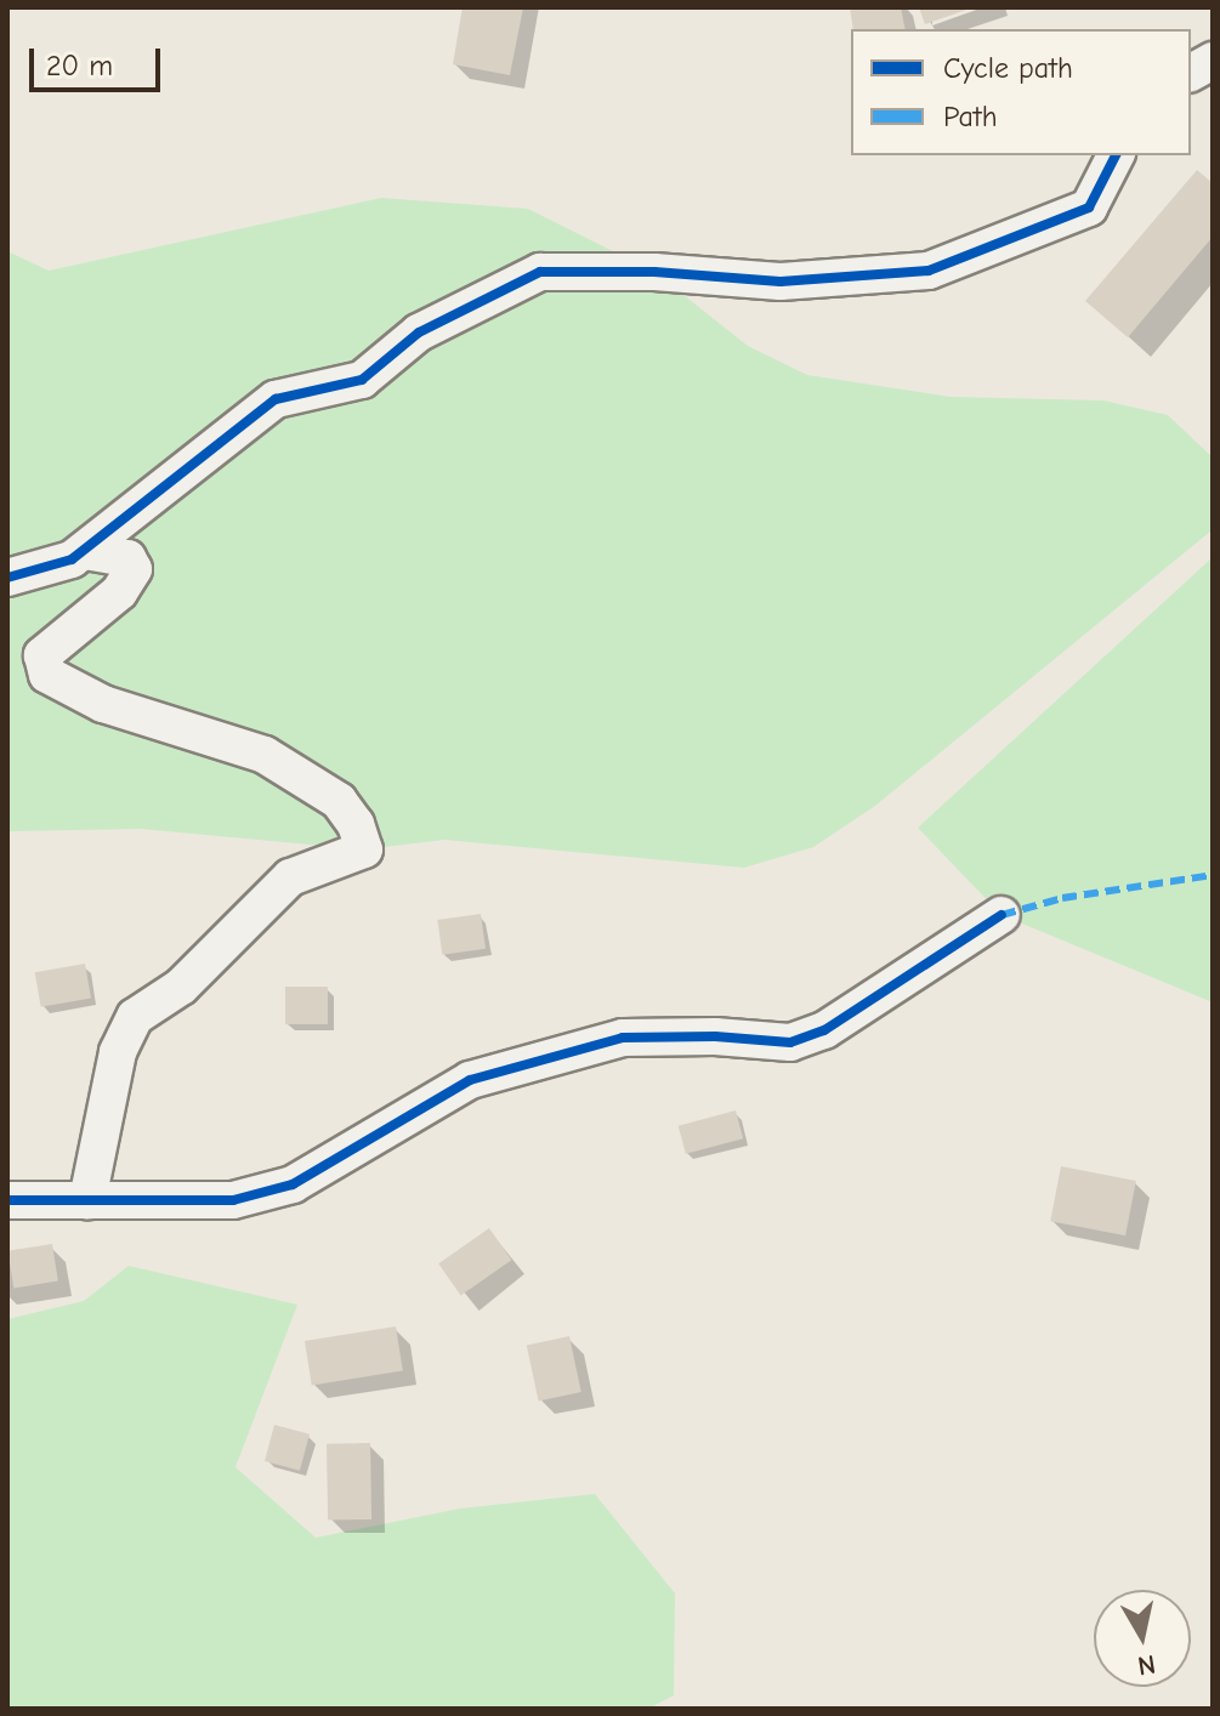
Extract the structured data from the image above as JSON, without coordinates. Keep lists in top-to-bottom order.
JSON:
{
  "legend": ["Cycle path", "Path"],
  "scale_bar": "20 m",
  "north": "bottom"
}
